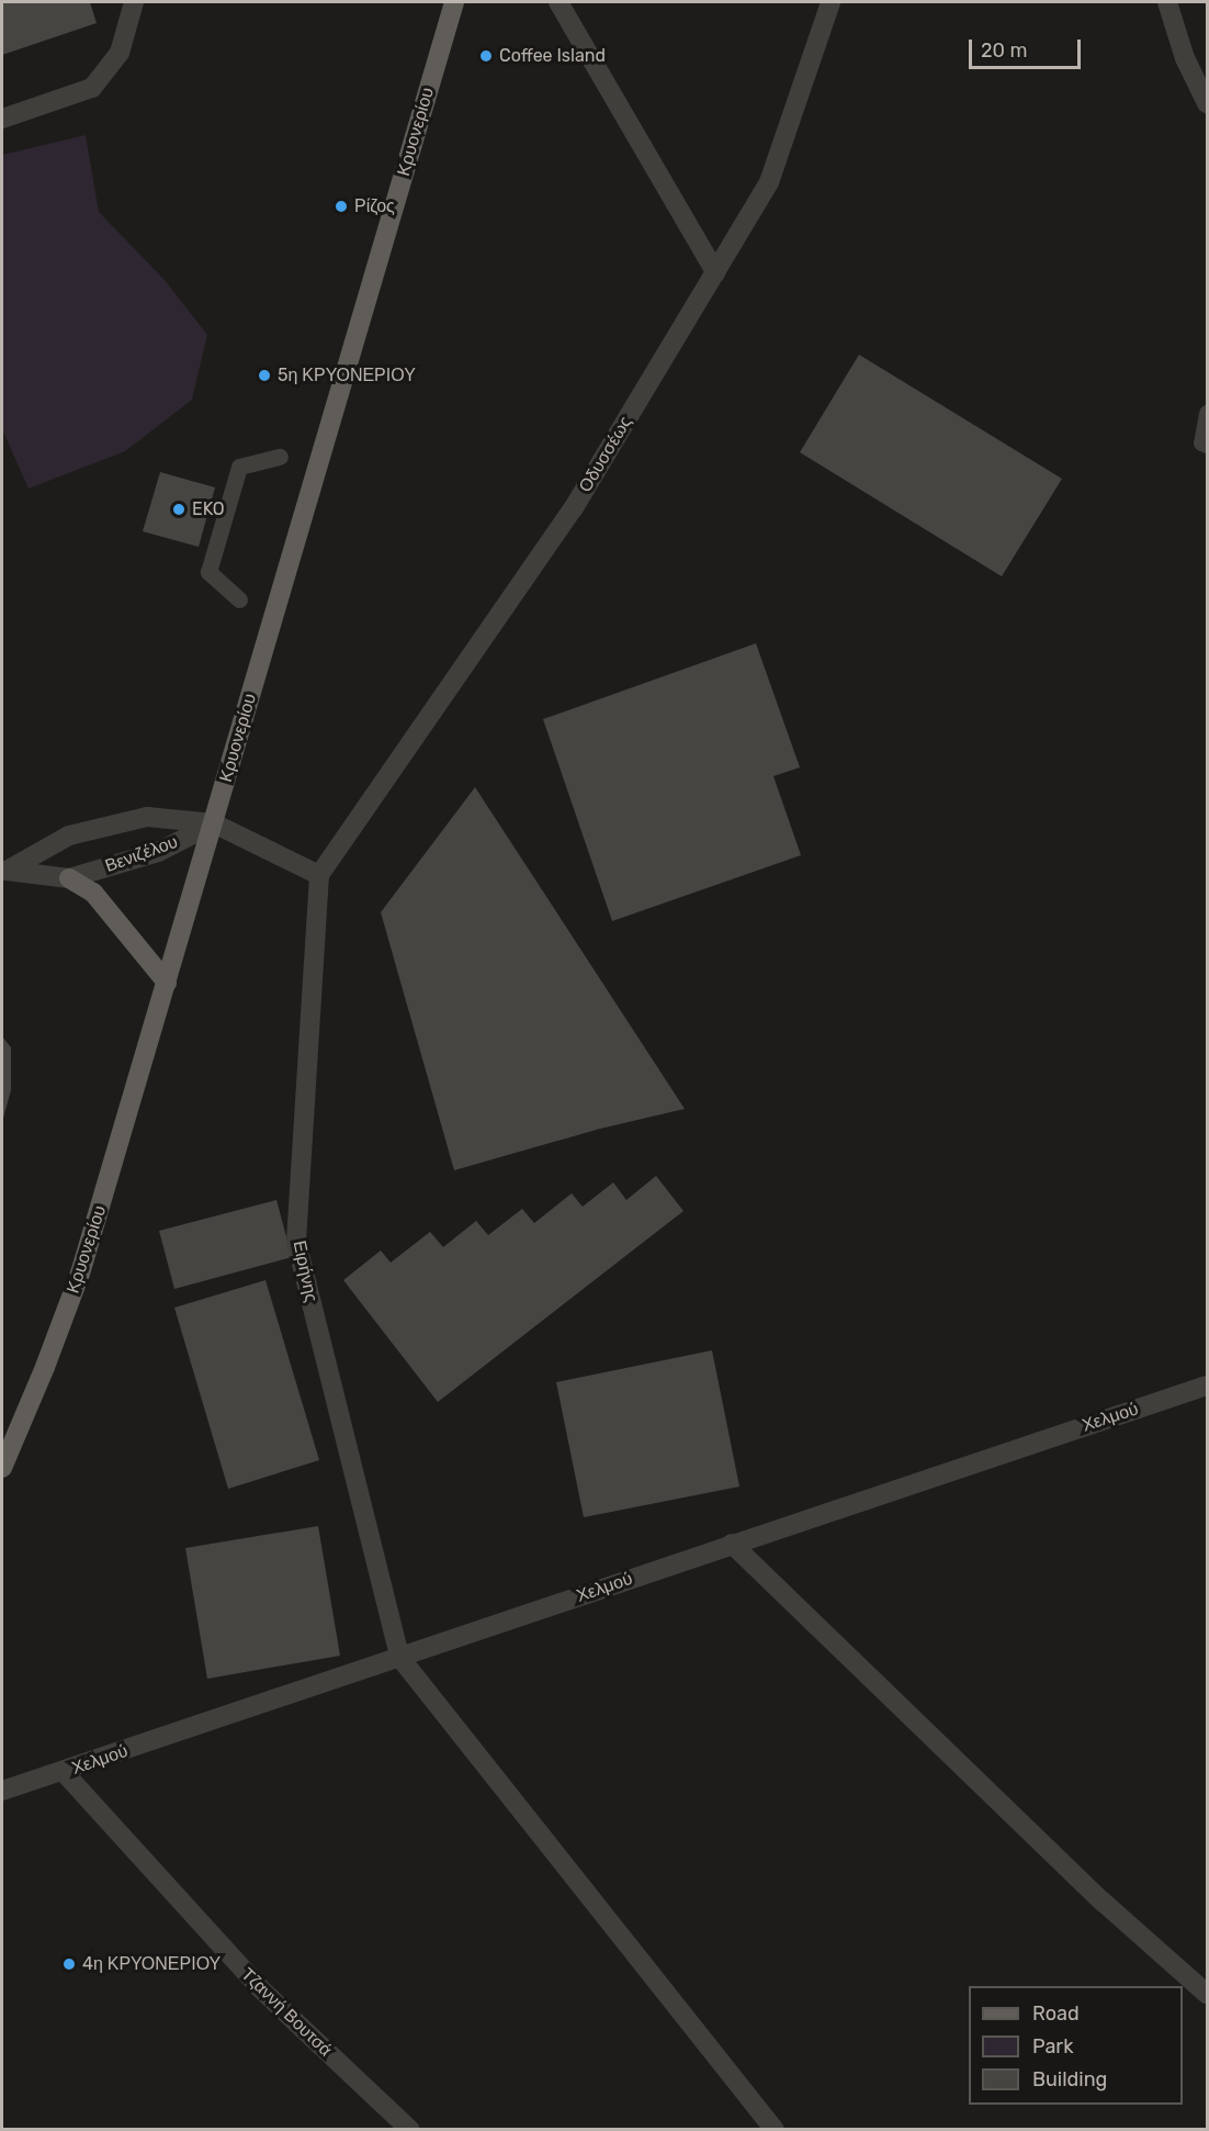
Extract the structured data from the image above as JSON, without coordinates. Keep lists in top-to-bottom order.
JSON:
{
  "streets": {
    "main road": ["Κρυονερίου"],
    "street": [
      "Οδυσσέως",
      "Βενιζέλου",
      "Ειρήνης",
      "Χελμού",
      "Τζαννή Βουτσά"
    ]
  },
  "crossings": [
    ["Κρυονερίου", "Βενιζέλου"],
    ["Οδυσσέως", "Ειρήνης"],
    ["Ειρήνης", "Χελμού"],
    ["Χελμού", "Τζαννή Βουτσά"]
  ],
  "places": [
    "Coffee Island",
    "Ρίζος",
    "5η ΚΡΥΟΝΕΡΙΟΥ",
    "EKO",
    "4η ΚΡΥΟΝΕΡΙΟΥ"
  ],
  "legend": ["Road", "Park", "Building"],
  "scale_bar": "20 m"
}
